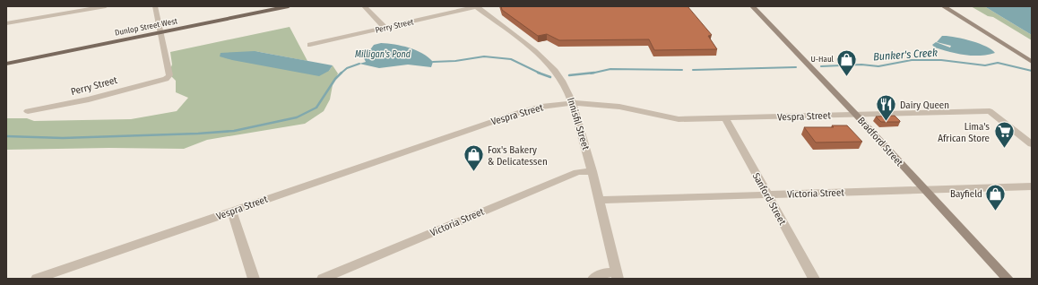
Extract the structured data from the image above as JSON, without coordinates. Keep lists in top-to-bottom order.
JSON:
{
  "streets": {
    "main road": ["Dunlop Street West", "Bradford Street"],
    "street": [
      "Perry Street",
      "Vespra Street",
      "Innisfil Street",
      "Victoria Street",
      "Sanford Street"
    ]
  },
  "crossings": [
    ["Perry Street", "Dunlop Street West"],
    ["Perry Street", "Innisfil Street"],
    ["Vespra Street", "Innisfil Street"],
    ["Vespra Street", "Bradford Street"],
    ["Vespra Street", "Sanford Street"],
    ["Innisfil Street", "Victoria Street"],
    ["Bradford Street", "Victoria Street"],
    ["Victoria Street", "Sanford Street"]
  ],
  "water": ["Milligan's Pond", "Bunker's Creek"],
  "places": {
    "shop": ["U-Haul", "Fox's Bakery & Delicatessen", "Bayfield"],
    "restaurant": ["Dairy Queen"],
    "supermarket": ["Lima's African Store"]
  }
}
